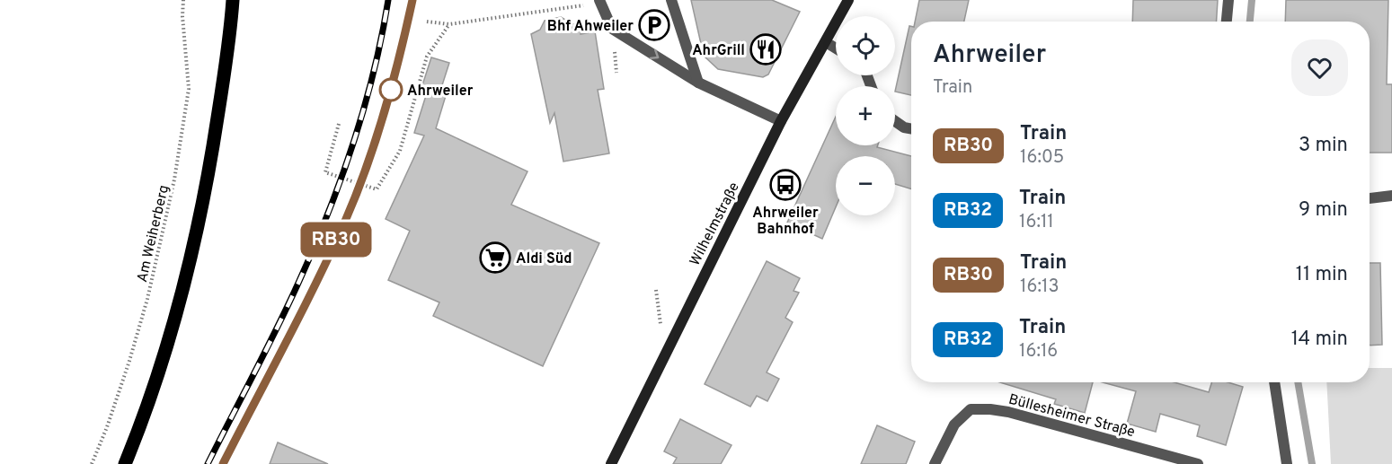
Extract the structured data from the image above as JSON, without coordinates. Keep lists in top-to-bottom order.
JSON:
{
  "streets": {
    "main road": ["Wilhelmstraße"],
    "street": ["Büllesheimer Straße"],
    "path": ["Am Weiherberg"]
  },
  "places": {
    "parking": ["Bhf Ahweiler"],
    "restaurant": ["AhrGrill"],
    "other": ["Ahrweiler"],
    "bus stop": ["Ahrweiler Bahnhof"],
    "supermarket": ["Aldi Süd"]
  },
  "page": {
    "on_map": "RB30",
    "map_buttons": ["+", "−"],
    "heading": ["Ahrweiler", "Train"],
    "list": [
      {
        "mark": "RB30",
        "name": "Train",
        "note": "16:05",
        "value": "3 min"
      },
      {
        "mark": "RB32",
        "name": "Train",
        "note": "16:11",
        "value": "9 min"
      },
      {
        "mark": "RB30",
        "name": "Train",
        "note": "16:13",
        "value": "11 min"
      },
      {
        "mark": "RB32",
        "name": "Train",
        "note": "16:16",
        "value": "14 min"
      }
    ]
  }
}
